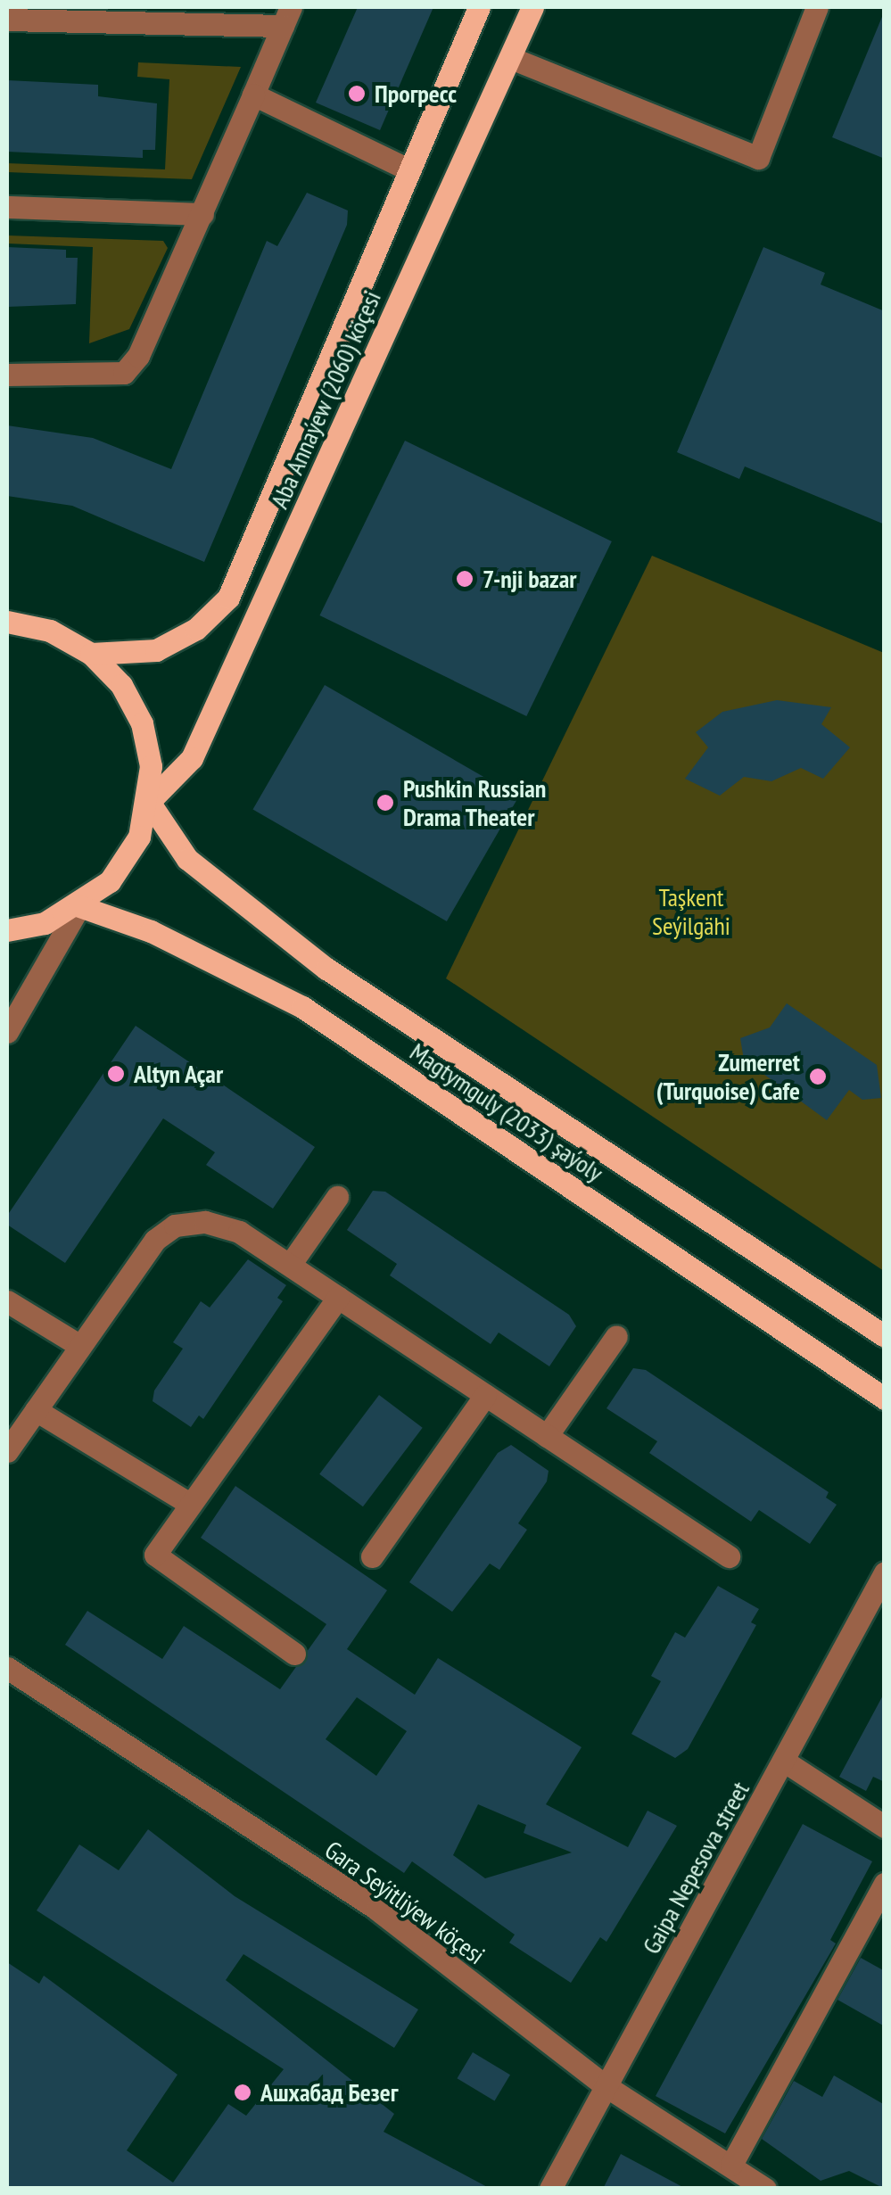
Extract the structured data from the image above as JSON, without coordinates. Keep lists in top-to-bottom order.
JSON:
{
  "streets": {
    "main road": ["Aba Annaýew (2060) köçesi", "Magtymguly (2033) şaýoly"],
    "street": ["Gaipa Nepesova street", "Gara Seýitliýew köçesi"]
  },
  "crossings": [
    ["Aba Annaýew (2060) köçesi", "Magtymguly (2033) şaýoly"],
    ["Gaipa Nepesova street", "Gara Seýitliýew köçesi"]
  ],
  "parks": ["Taşkent Seýilgähi"],
  "places": [
    "Прогресс",
    "7-nji bazar",
    "Pushkin Russian Drama Theater",
    "Altyn Açar",
    "Zumerret (Turquoise) Cafe",
    "Ашхабад Безег"
  ]
}
